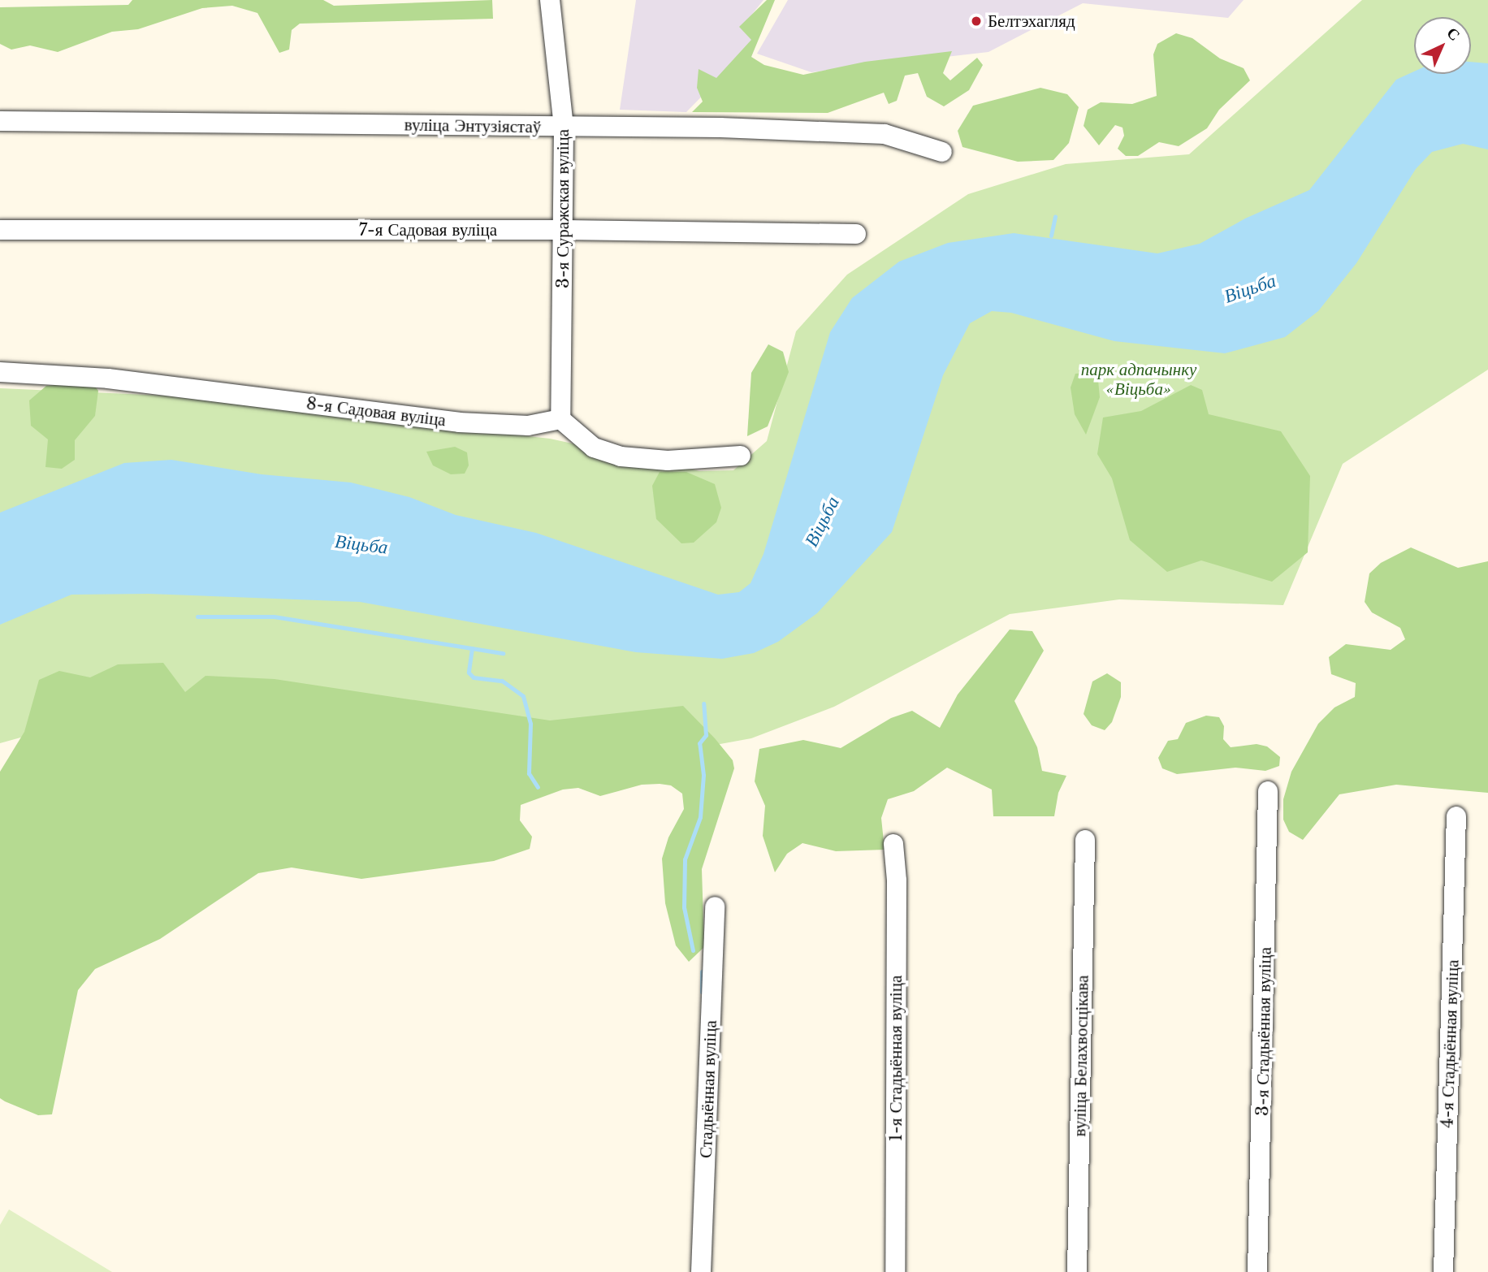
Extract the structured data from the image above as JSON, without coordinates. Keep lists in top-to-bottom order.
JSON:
{
  "streets": {
    "street": [
      "вуліца Энтузіястаў",
      "3-я Суражская вуліца",
      "7-я Садовая вуліца",
      "8-я Садовая вуліца",
      "3-я Стадыённая вуліца",
      "4-я Стадыённая вуліца",
      "вуліца Белахвосцікава",
      "1-я Стадыённая вуліца",
      "Стадыённая вуліца"
    ]
  },
  "crossings": [
    ["вуліца Энтузіястаў", "3-я Суражская вуліца"],
    ["3-я Суражская вуліца", "7-я Садовая вуліца"],
    ["3-я Суражская вуліца", "8-я Садовая вуліца"]
  ],
  "water": ["Віцьба"],
  "parks": ["парк адпачынку «Віцьба»"],
  "places": ["Белтэхагляд"],
  "north": "top right"
}
